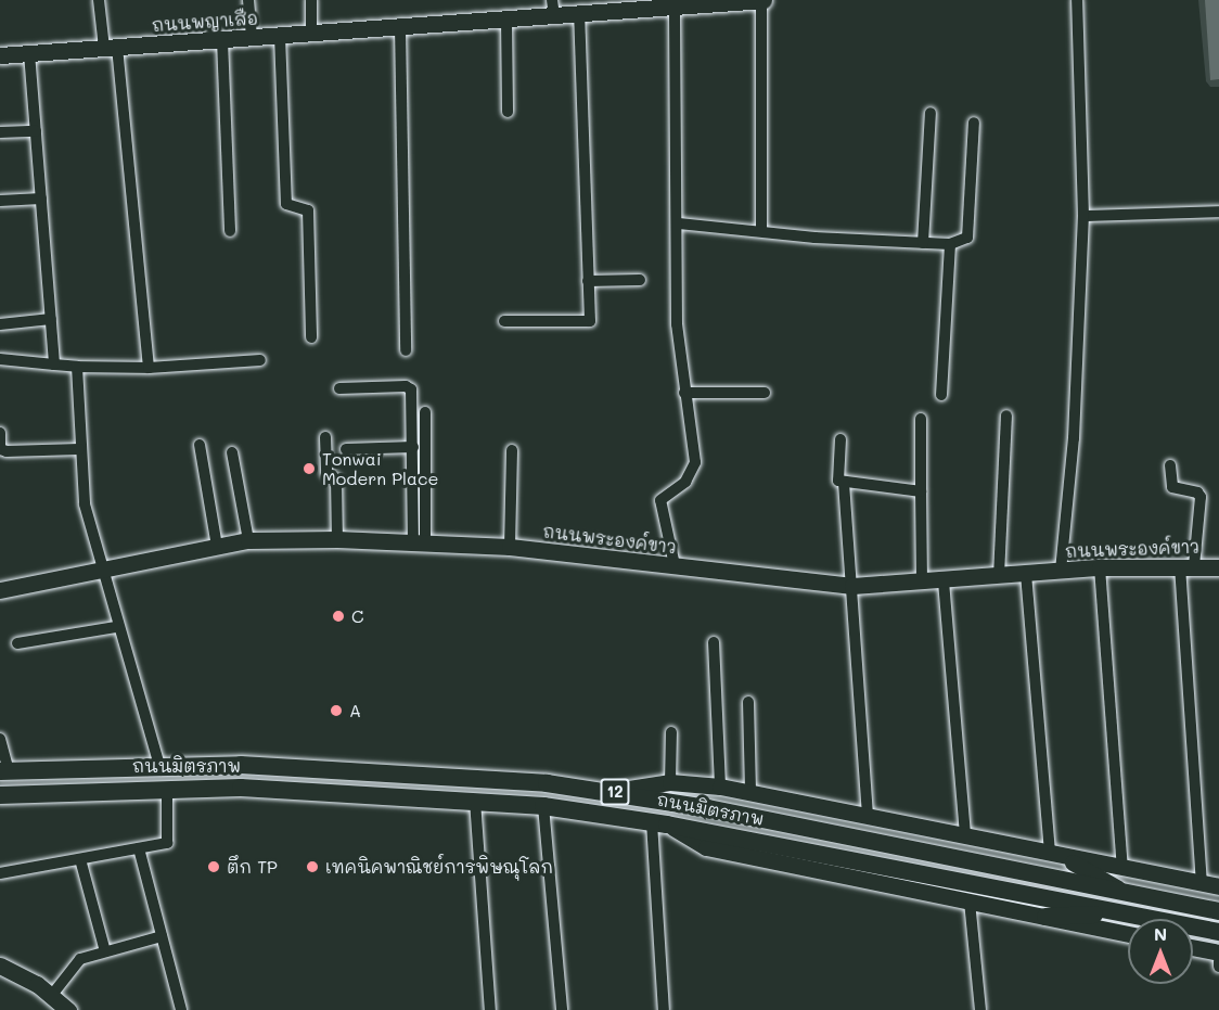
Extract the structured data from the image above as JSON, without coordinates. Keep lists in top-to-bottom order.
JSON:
{
  "streets": {
    "main road": ["ถนนมิตรภาพ", "12"],
    "street": ["ถนนพญาเสือ", "ถนนพระองค์ขาว"]
  },
  "places": [
    "Tonwai Modern Place",
    "C",
    "A",
    "ตึก TP",
    "เทคนิคพาณิชย์การพิษณุโลก"
  ],
  "north": "top"
}
